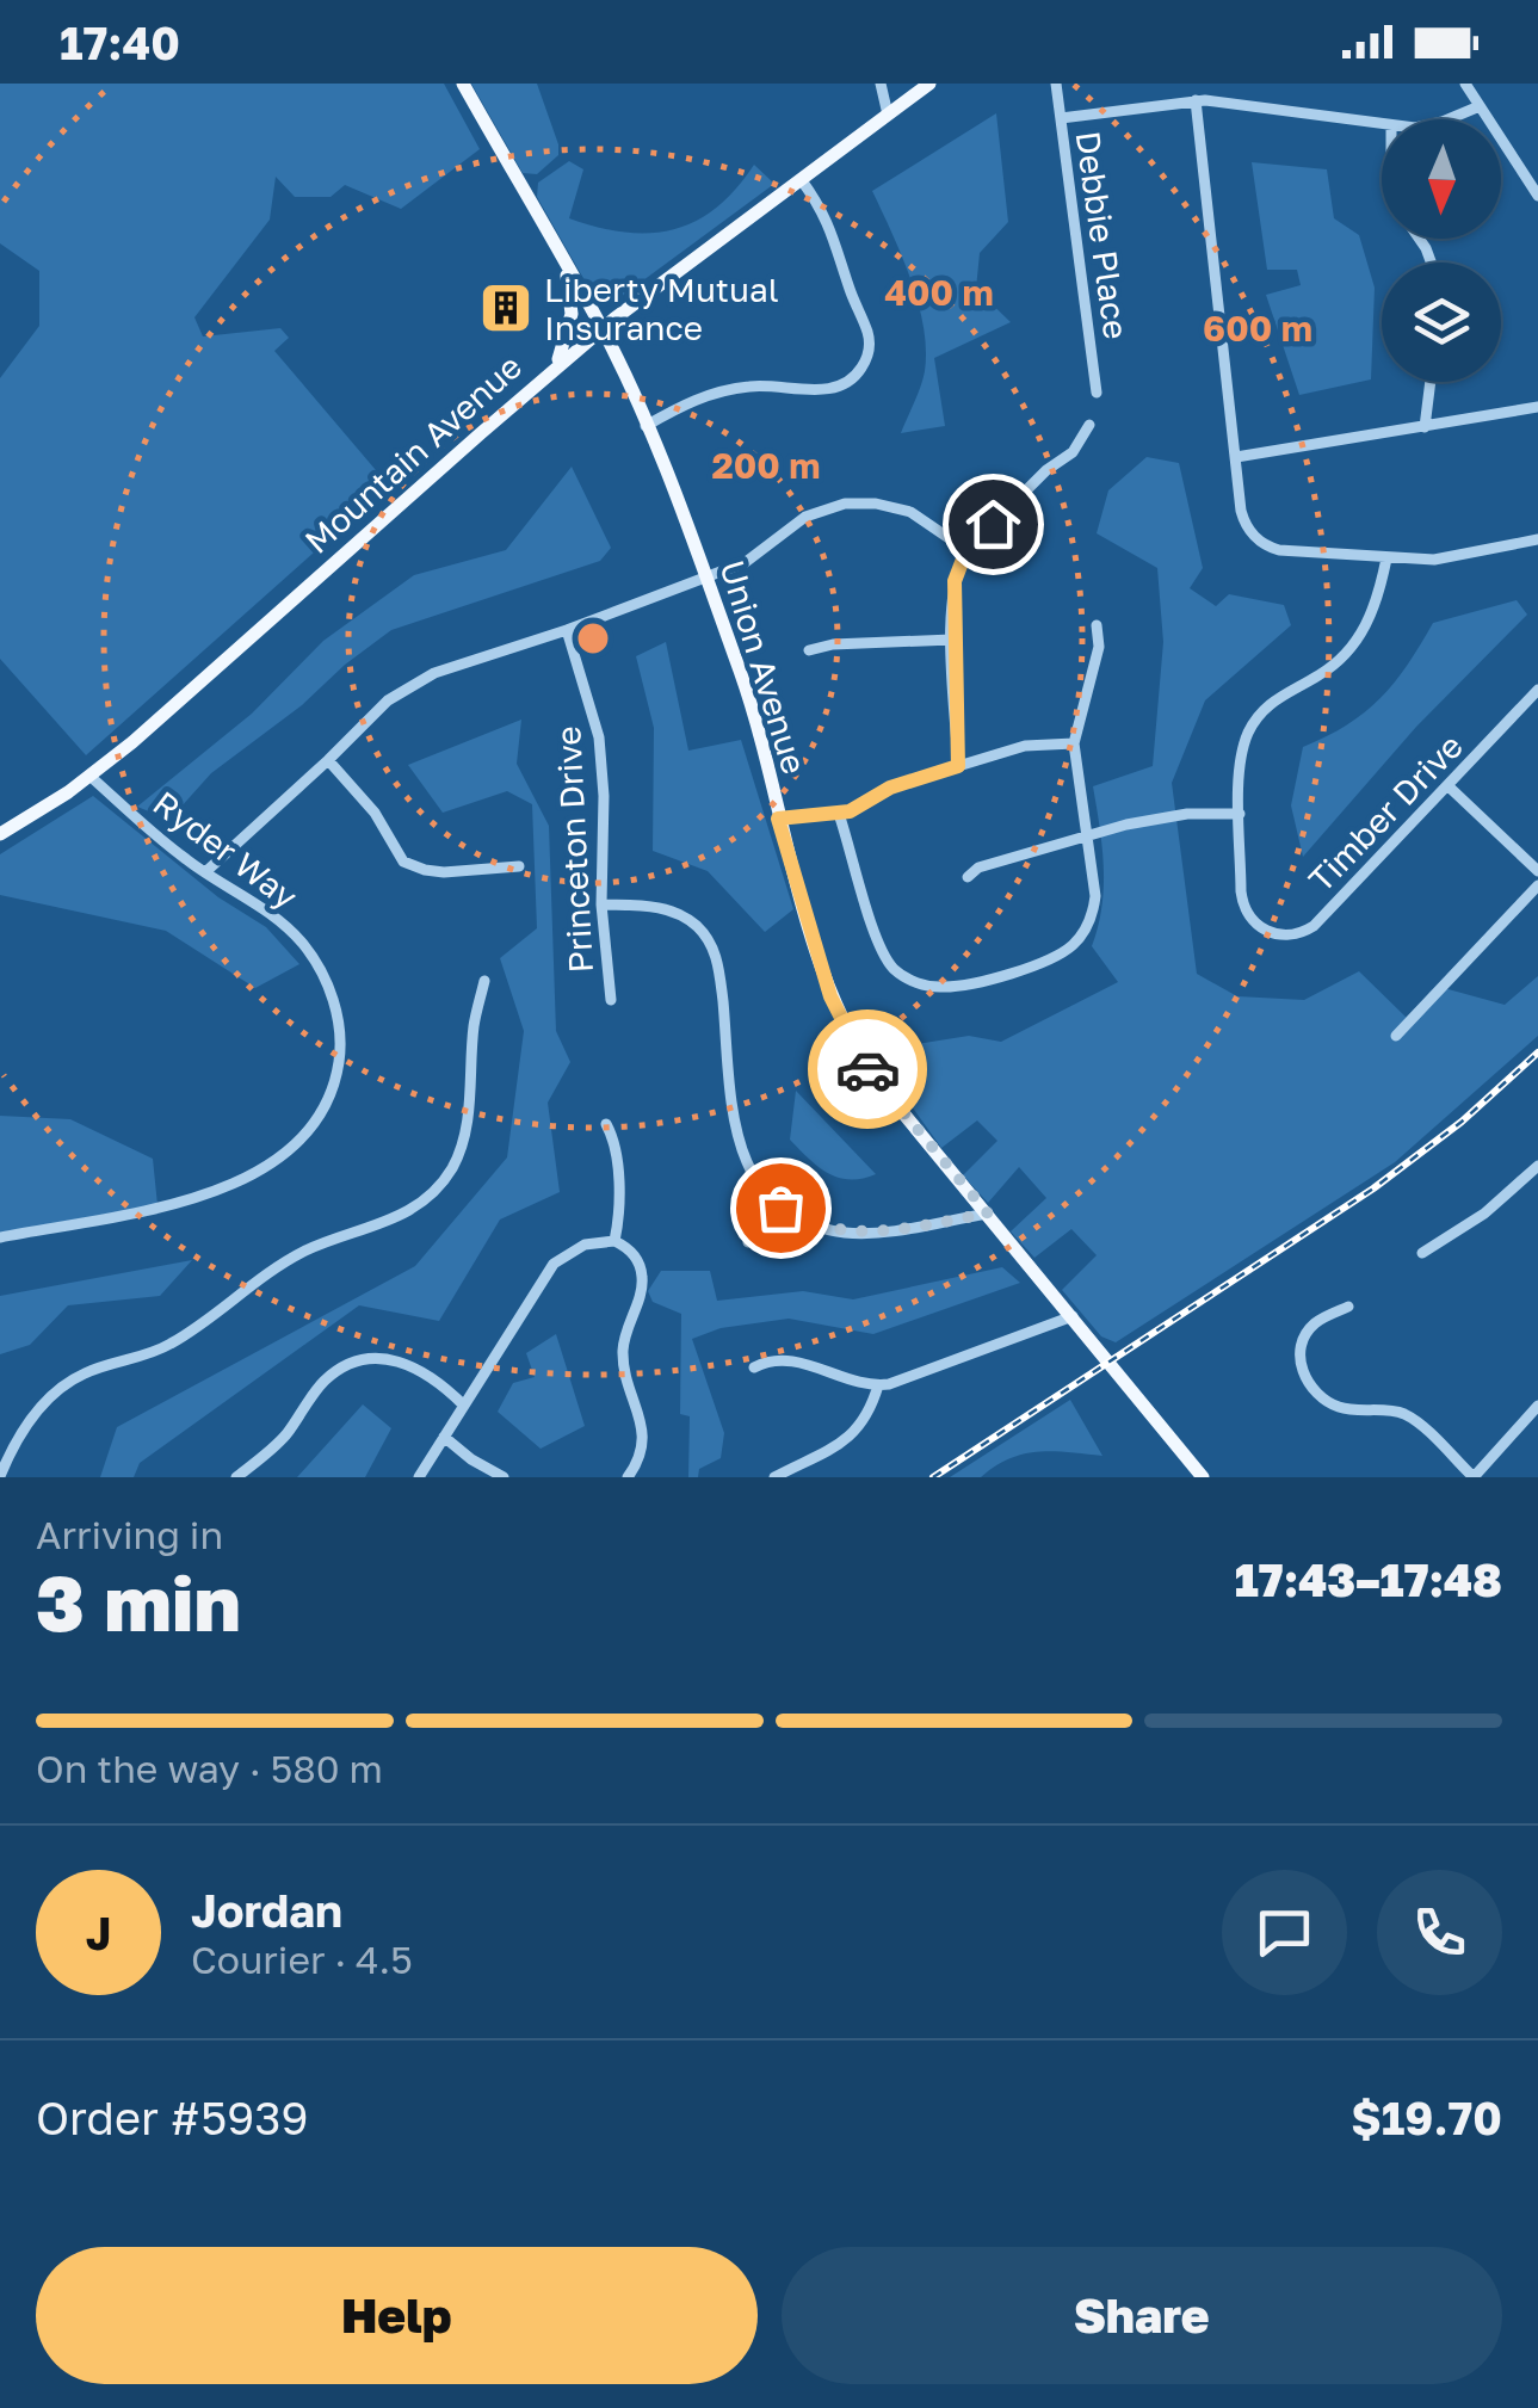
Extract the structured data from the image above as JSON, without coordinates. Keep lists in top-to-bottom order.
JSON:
{
  "streets": {
    "main road": ["Mountain Avenue", "Union Avenue"],
    "street": [
      "Debbie Place",
      "Timber Drive",
      "Ryder Way",
      "Princeton Drive"
    ]
  },
  "crossings": [
    ["Mountain Avenue", "Union Avenue"],
    ["Mountain Avenue", "Ryder Way"]
  ],
  "places": {
    "building": ["Liberty Mutual Insurance"]
  },
  "north": "bottom",
  "page": {
    "status": "17:40",
    "heading": ["3 min", "Arriving in", "17:43–17:48"],
    "panel": [
      "Jordan",
      "Courier · 4.5",
      "Order #5939",
      "$19.70"
    ],
    "bar": "On the way · 580 m",
    "round": "J",
    "buttons": ["Help", "Share"]
  },
  "rings": ["400 m", "600 m", "200 m"]
}
